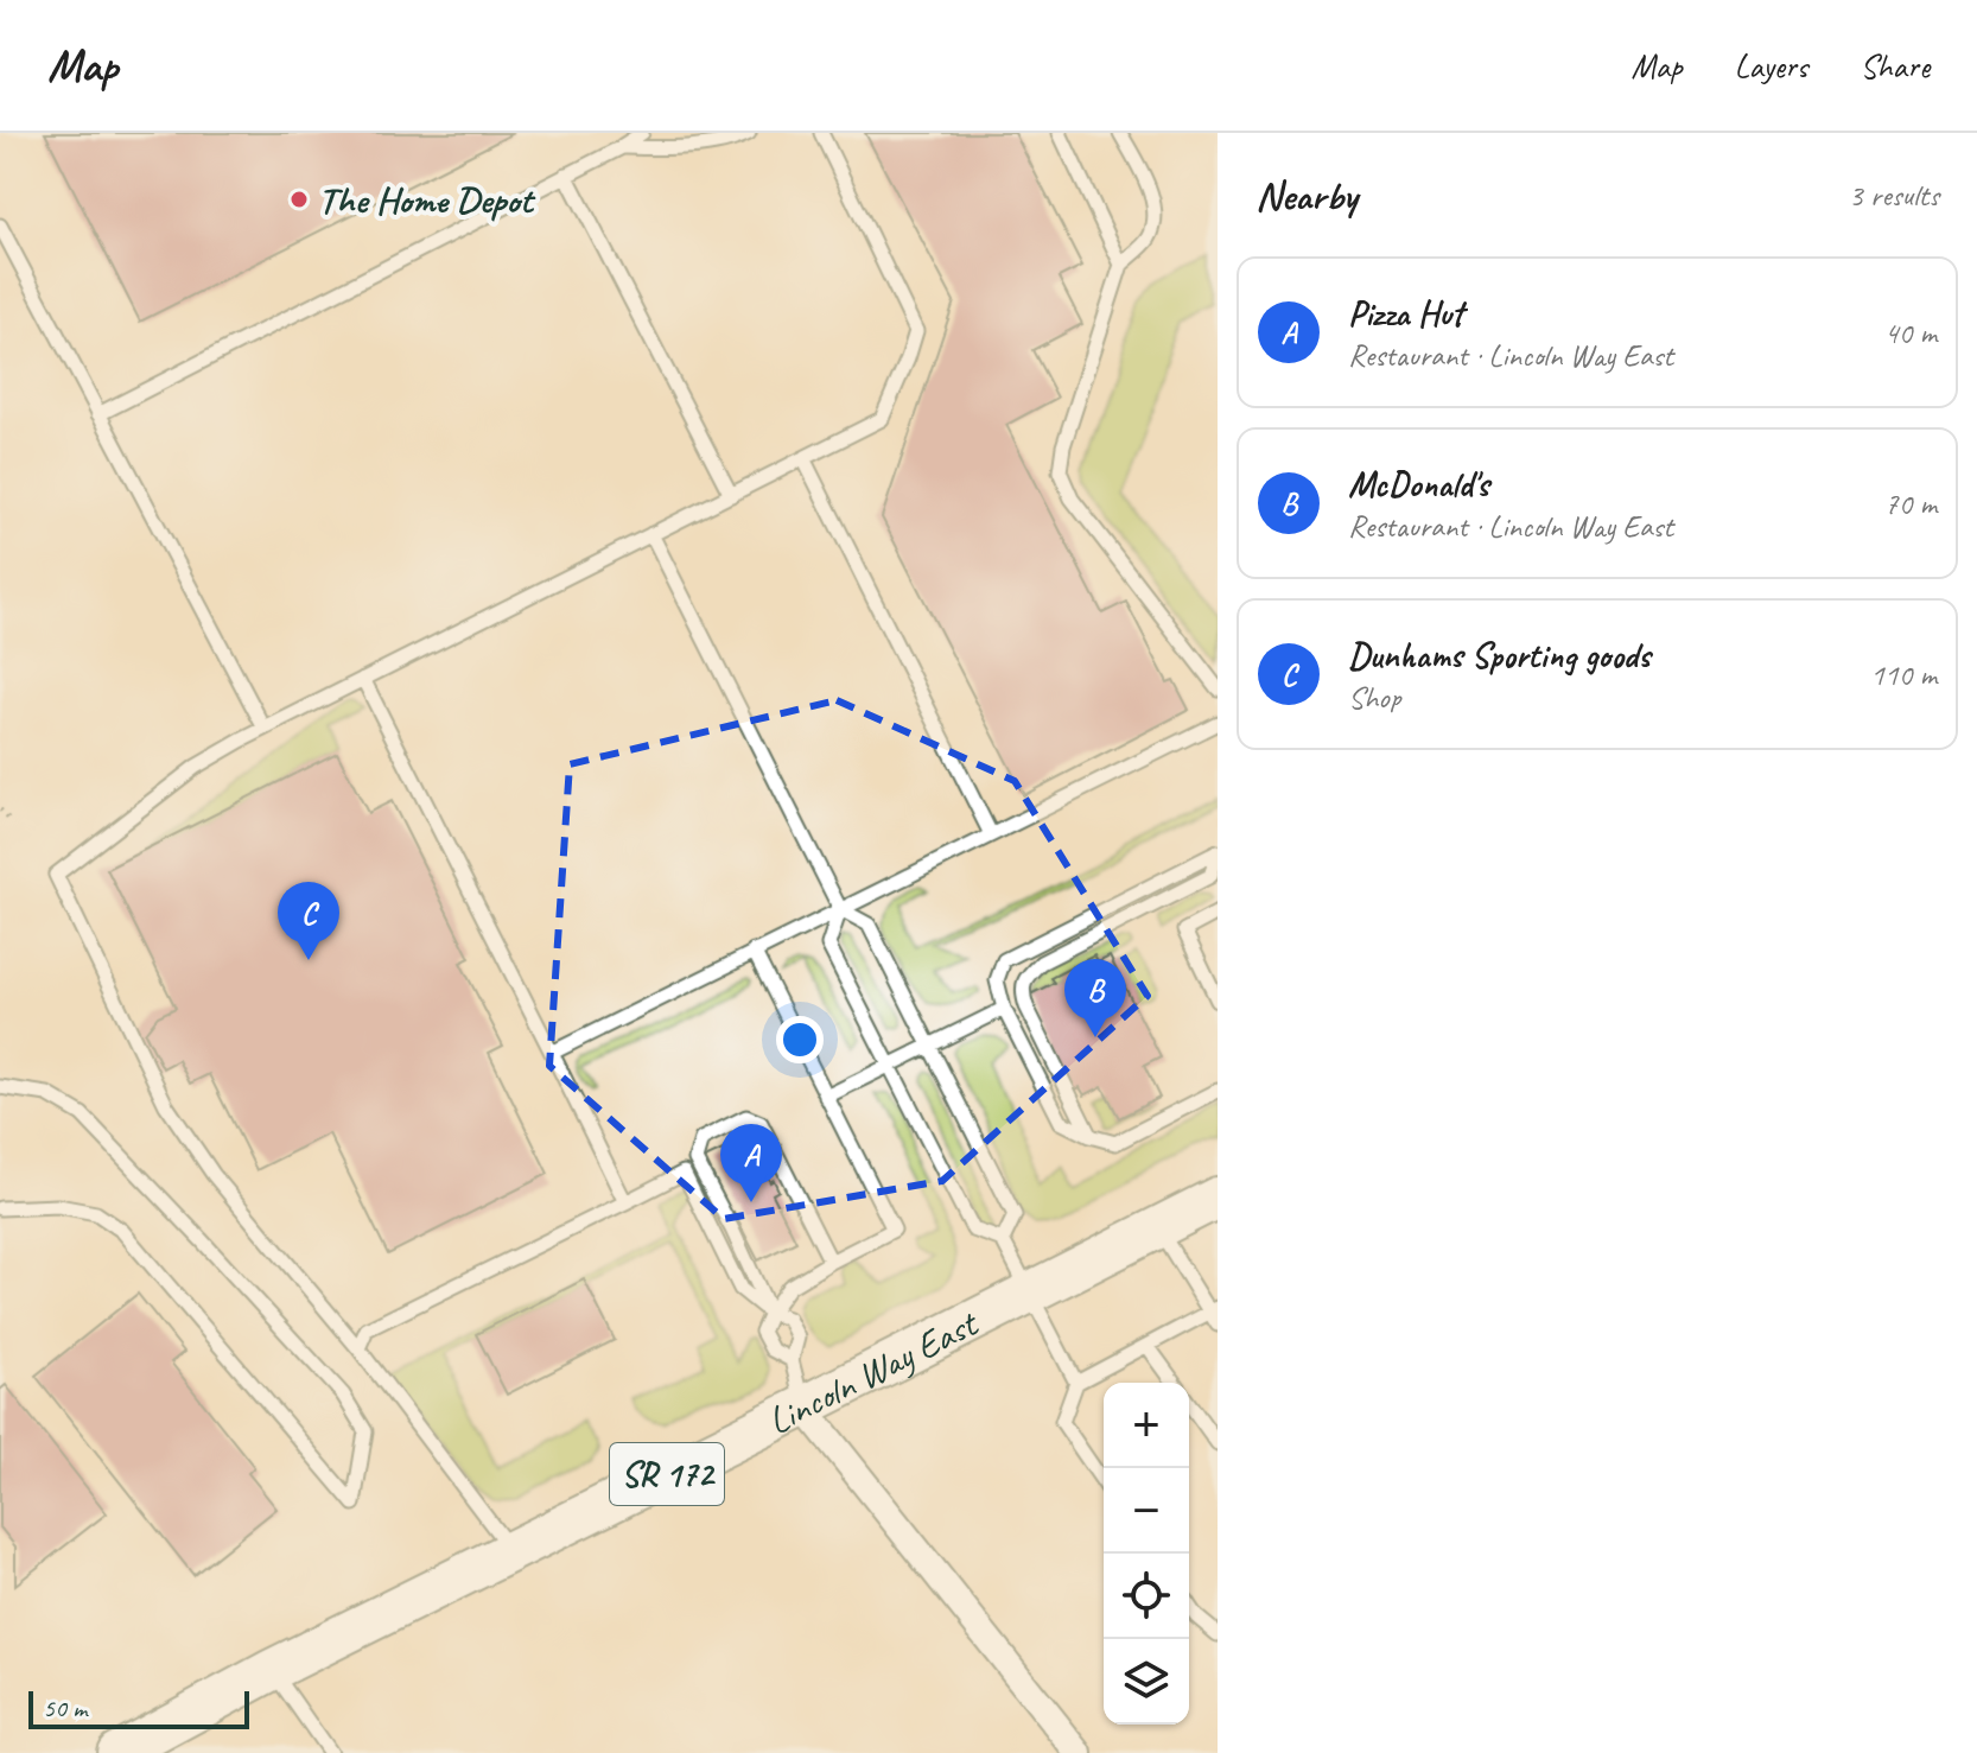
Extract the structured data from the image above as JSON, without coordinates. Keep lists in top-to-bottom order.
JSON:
{
  "streets": {
    "main road": ["Lincoln Way East", "SR 172"]
  },
  "places": ["The Home Depot"],
  "scale_bar": "50 m",
  "page": {
    "header": "Map",
    "nav": ["Map", "Layers", "Share"],
    "heading": ["Nearby", "3 results"],
    "list": [
      {
        "mark": "A",
        "name": "Pizza Hut",
        "note": "Restaurant · Lincoln Way East",
        "value": "40 m"
      },
      {
        "mark": "B",
        "name": "McDonald's",
        "note": "Restaurant · Lincoln Way East",
        "value": "70 m"
      },
      {
        "mark": "C",
        "name": "Dunhams Sporting goods",
        "note": "Shop",
        "value": "110 m"
      }
    ],
    "pins": ["C", "B", "A"],
    "map_buttons": ["+", "−"],
    "scale": "50 m"
  }
}
